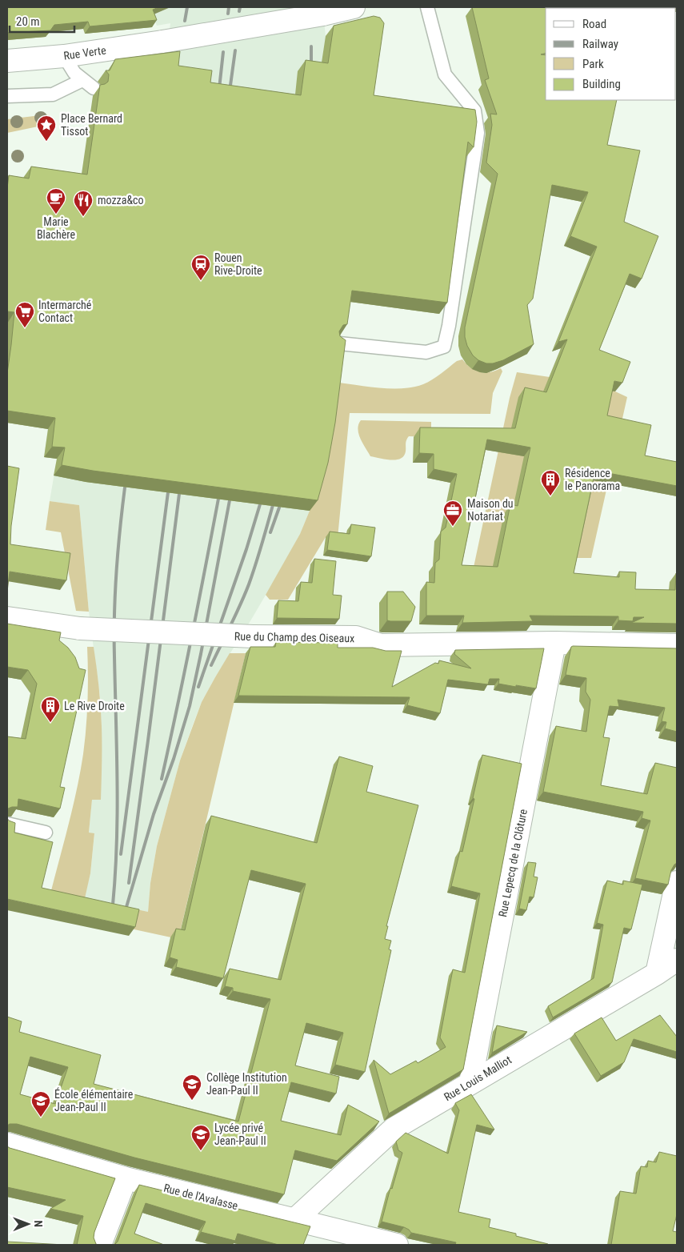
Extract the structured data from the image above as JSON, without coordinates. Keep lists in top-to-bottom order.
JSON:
{
  "streets": {
    "street": [
      "Rue Verte",
      "Rue du Champ des Oiseaux",
      "Rue Lepecq de la Clôture",
      "Rue Louis Malliot",
      "Rue de l'Avalasse"
    ]
  },
  "crossings": [
    ["Rue du Champ des Oiseaux", "Rue Lepecq de la Clôture"],
    ["Rue Lepecq de la Clôture", "Rue Louis Malliot"],
    ["Rue Louis Malliot", "Rue de l'Avalasse"]
  ],
  "places": {
    "place": ["Place Bernard Tissot"],
    "cafe": ["Marie Blachère"],
    "restaurant": ["mozza&co"],
    "station": ["Rouen Rive-Droite"],
    "supermarket": ["Intermarché Contact"],
    "building": ["Résidence le Panorama", "Le Rive Droite"],
    "office": ["Maison du Notariat"],
    "school or university": ["Collège Institution Jean-Paul II", "École élémentaire Jean-Paul II", "Lycée privé Jean-Paul II"]
  },
  "legend": [
    "Road",
    "Railway",
    "Park",
    "Building"
  ],
  "scale_bar": "20 m",
  "north": "right"
}
